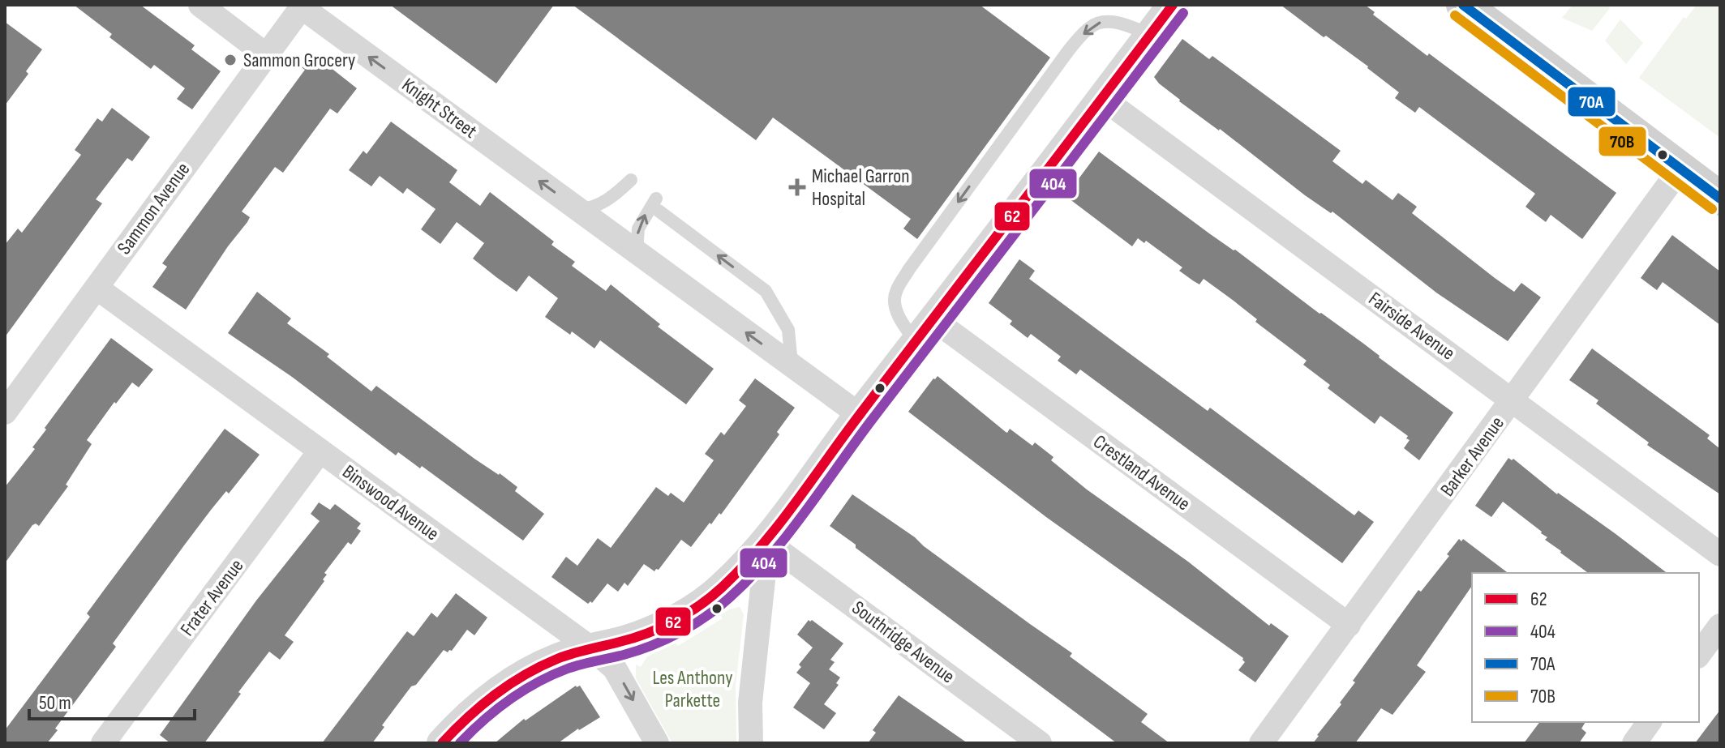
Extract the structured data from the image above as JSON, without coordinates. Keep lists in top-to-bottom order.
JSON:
{
  "streets": {
    "street": [
      "Knight Street",
      "Sammon Avenue",
      "Fairside Avenue",
      "Barker Avenue",
      "Crestland Avenue",
      "Binswood Avenue",
      "Frater Avenue",
      "Southridge Avenue"
    ]
  },
  "crossings": [
    ["Knight Street", "Sammon Avenue"],
    ["Sammon Avenue", "Binswood Avenue"],
    ["Fairside Avenue", "Barker Avenue"],
    ["Barker Avenue", "Crestland Avenue"],
    ["Binswood Avenue", "Frater Avenue"]
  ],
  "one_way": ["Knight Street"],
  "parks": ["Les Anthony Parkette"],
  "places": {
    "other": ["Sammon Grocery"],
    "health": ["Michael Garron Hospital"]
  },
  "lines": [
    "transit line 62",
    "transit line 70A",
    "transit line 404",
    "transit line 70B"
  ],
  "legend": [
    "62",
    "404",
    "70A",
    "70B"
  ],
  "scale_bar": "50 m"
}
